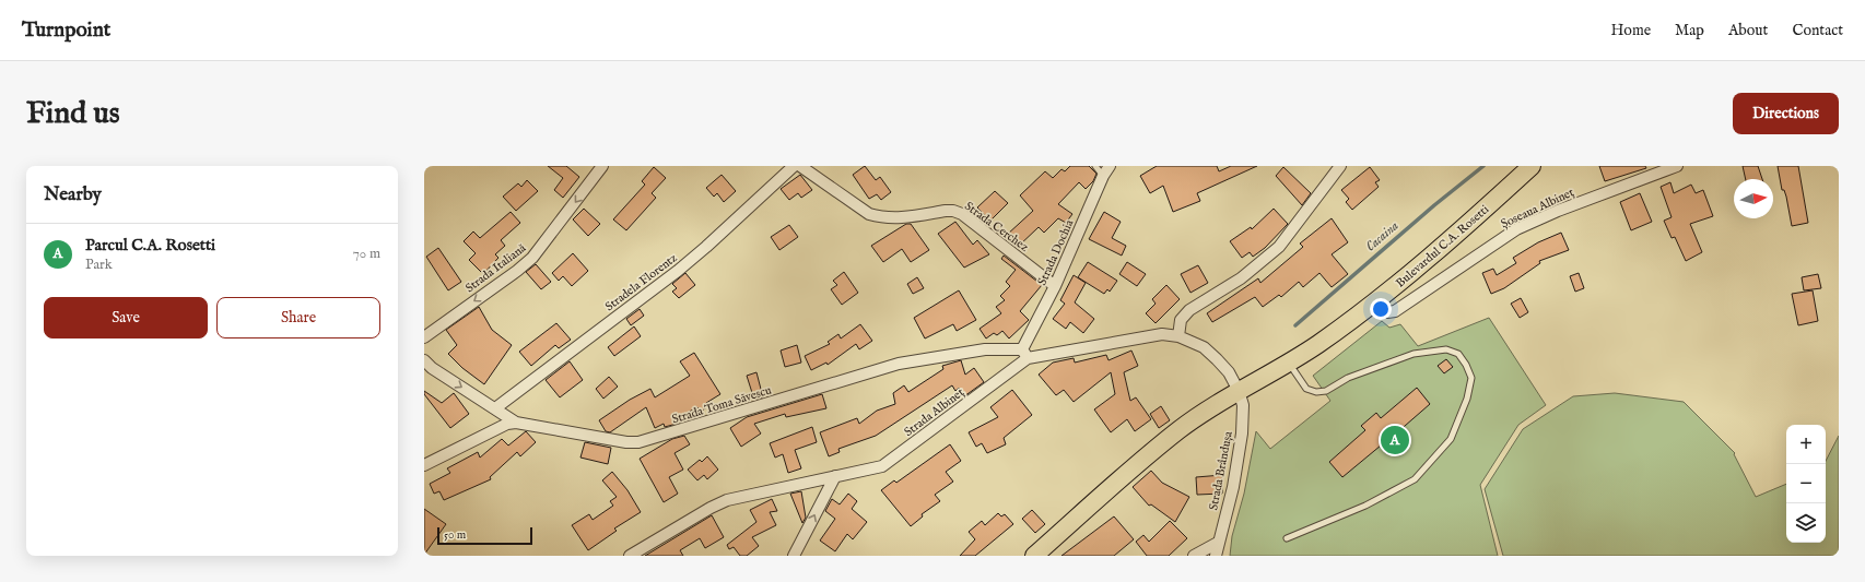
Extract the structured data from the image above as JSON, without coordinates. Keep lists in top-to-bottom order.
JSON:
{
  "streets": {
    "main road": ["Bulevardul C.A. Rosetti"],
    "street": [
      "Șoseaua Albineț",
      "Strada Cerchez",
      "Strada Dochia",
      "Strada Italiană",
      "Stradela Florentz",
      "Strada Toma Săvescu",
      "Strada Albineț",
      "Strada Brândușa"
    ]
  },
  "crossings": [
    ["Șoseaua Albineț", "Bulevardul C.A. Rosetti"],
    ["Strada Cerchez", "Strada Dochia"],
    ["Bulevardul C.A. Rosetti", "Strada Albineț"],
    ["Bulevardul C.A. Rosetti", "Strada Brândușa"],
    ["Strada Dochia", "Strada Toma Săvescu"],
    ["Strada Dochia", "Strada Albineț"],
    ["Strada Toma Săvescu", "Strada Albineț"],
    ["Strada Albineț", "Strada Brândușa"]
  ],
  "one_way": ["Strada Italiană"],
  "water": ["Cacaina"],
  "scale_bar": "50 m",
  "north": "right",
  "page": {
    "header": "Turnpoint",
    "nav": [
      "Home",
      "Map",
      "About",
      "Contact"
    ],
    "buttons": [
      "Directions",
      ["Save", "Share"]
    ],
    "title": "Find us",
    "heading": "Nearby",
    "list": [
      {
        "mark": "A",
        "name": "Parcul C.A. Rosetti",
        "note": "Park",
        "value": "70 m"
      }
    ],
    "pins": "A",
    "map_buttons": ["+", "−"],
    "scale": "50 m"
  }
}
